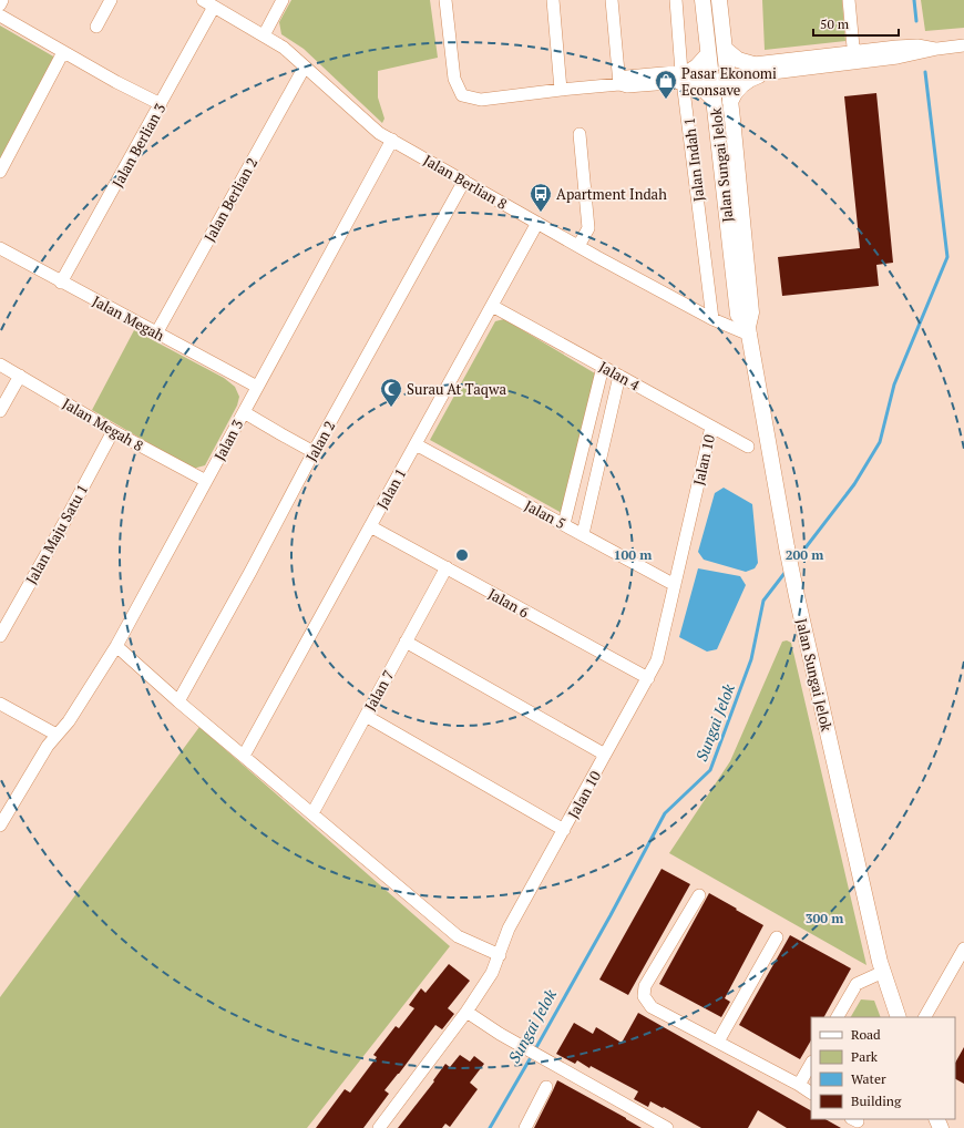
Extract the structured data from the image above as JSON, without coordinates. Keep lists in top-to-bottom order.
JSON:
{
  "streets": {
    "street": [
      "Jalan Berlian 3",
      "Jalan Indah 1",
      "Jalan Sungai Jelok",
      "Jalan Berlian 8",
      "Jalan Berlian 2",
      "Jalan Megah",
      "Jalan 4",
      "Jalan Megah 8",
      "Jalan 3",
      "Jalan 2",
      "Jalan 10",
      "Jalan 1",
      "Jalan 5",
      "Jalan Maju Satu 1",
      "Jalan 6",
      "Jalan 7"
    ]
  },
  "crossings": [
    ["Jalan Berlian 3", "Jalan Berlian 8"],
    ["Jalan Berlian 3", "Jalan Megah"],
    ["Jalan Indah 1", "Jalan Berlian 8"],
    ["Jalan Sungai Jelok", "Jalan Berlian 8"],
    ["Jalan Berlian 8", "Jalan Berlian 2"],
    ["Jalan Berlian 8", "Jalan 3"],
    ["Jalan Berlian 8", "Jalan 2"],
    ["Jalan Berlian 8", "Jalan 1"],
    ["Jalan Berlian 2", "Jalan Megah"],
    ["Jalan Megah", "Jalan 3"],
    ["Jalan 4", "Jalan 10"],
    ["Jalan 4", "Jalan 1"],
    ["Jalan Megah 8", "Jalan 3"],
    ["Jalan Megah 8", "Jalan Maju Satu 1"],
    ["Jalan 10", "Jalan 5"],
    ["Jalan 10", "Jalan 6"],
    ["Jalan 1", "Jalan 5"],
    ["Jalan 1", "Jalan 6"],
    ["Jalan 6", "Jalan 7"]
  ],
  "water": ["Sungai Jelok"],
  "places": {
    "shop": ["Pasar Ekonomi Econsave"],
    "bus stop": ["Apartment Indah"],
    "mosque": ["Surau At Taqwa"]
  },
  "legend": [
    "Road",
    "Park",
    "Water",
    "Building"
  ],
  "scale_bar": "50 m",
  "rings": ["100 m", "200 m", "300 m"]
}
